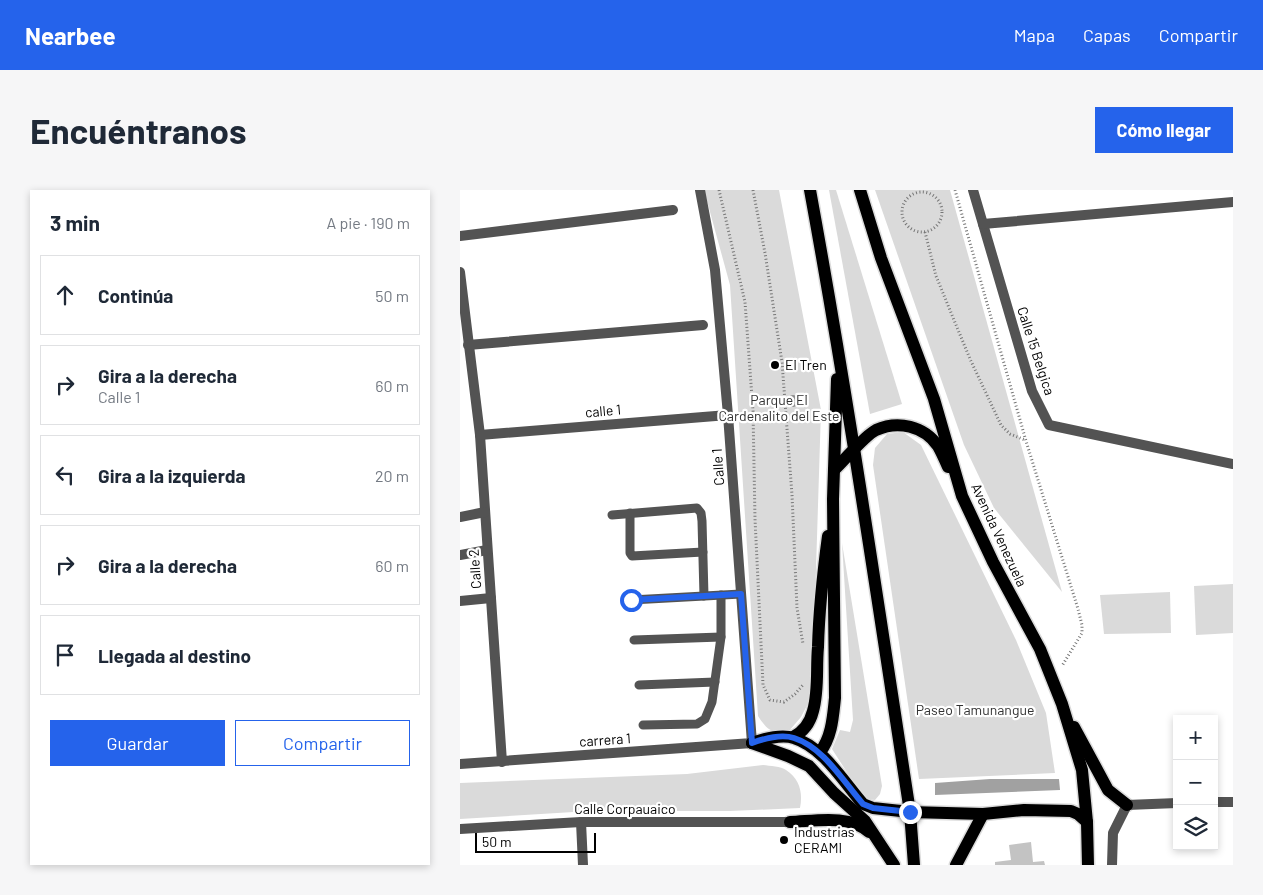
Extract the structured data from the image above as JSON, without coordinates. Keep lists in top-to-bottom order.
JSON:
{
  "streets": {
    "main road": ["Avenida Venezuela"],
    "street": [
      "Calle 15 Belgica",
      "calle 1",
      "Calle 1",
      "Calle 2",
      "carrera 1",
      "Calle Corpauaico"
    ]
  },
  "crossings": [
    ["calle 1", "Calle 1"],
    ["calle 1", "Calle 2"],
    ["Calle 1", "carrera 1"],
    ["Calle 2", "carrera 1"]
  ],
  "parks": ["Parque El Cardenalito del Este", "Paseo Tamunangue"],
  "places": ["El Tren", "Industrias CERAMI"],
  "scale_bar": "50 m",
  "page": {
    "header": "Nearbee",
    "nav": ["Mapa", "Capas", "Compartir"],
    "buttons": [
      "Cómo llegar",
      ["Guardar", "Compartir"]
    ],
    "title": "Encuéntranos",
    "heading": ["3 min", "A pie · 190 m"],
    "list": [
      ["Continúa", "50 m"],
      ["Gira a la derecha", "Calle 1", "60 m"],
      ["Gira a la izquierda", "20 m"],
      ["Gira a la derecha", "60 m"],
      "Llegada al destino"
    ],
    "map_buttons": ["+", "−"],
    "scale": "50 m"
  }
}
